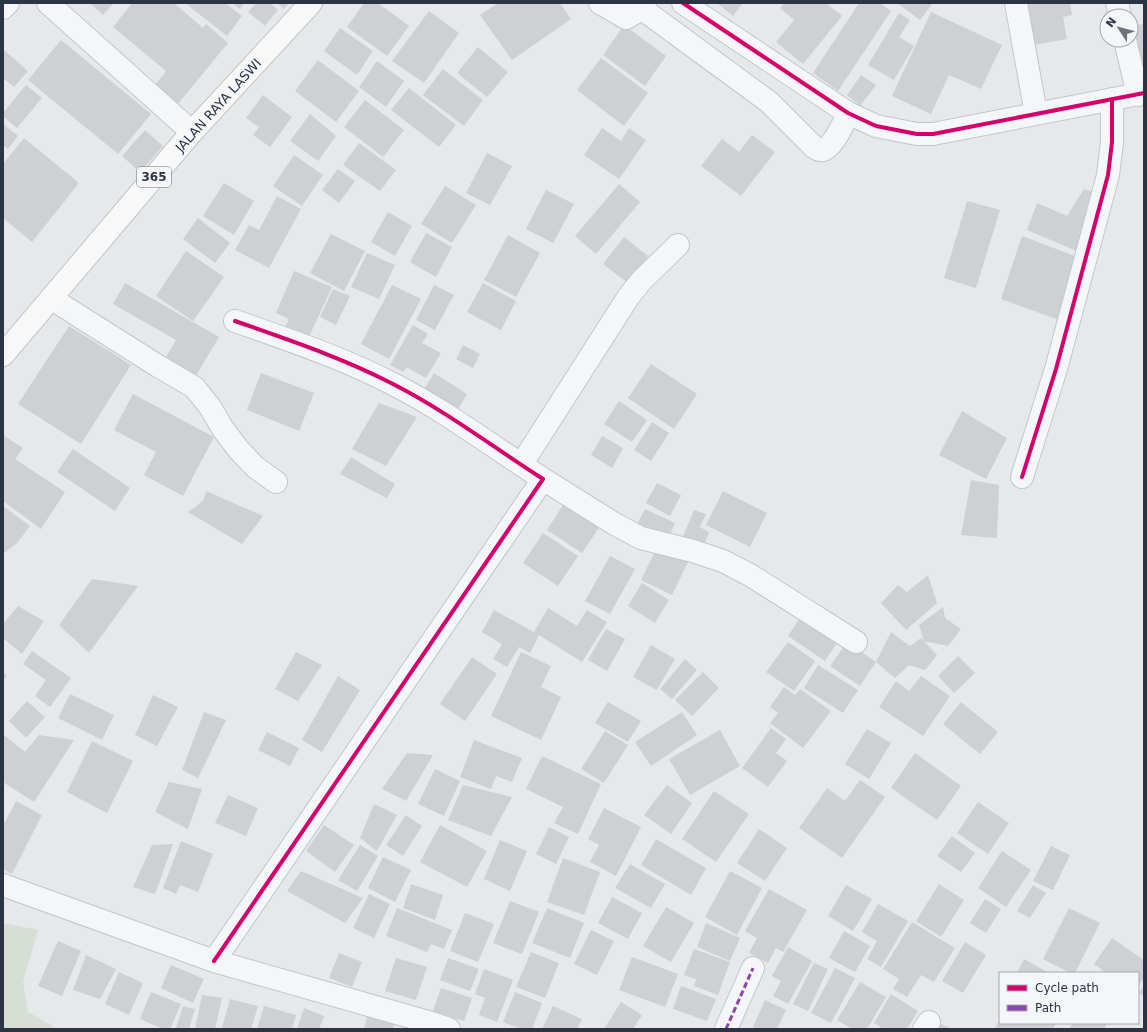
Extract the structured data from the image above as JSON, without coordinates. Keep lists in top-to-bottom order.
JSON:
{
  "streets": {
    "main road": ["JALAN RAYA LASWI", "365"]
  },
  "legend": ["Cycle path", "Path"],
  "north": "top left"
}
